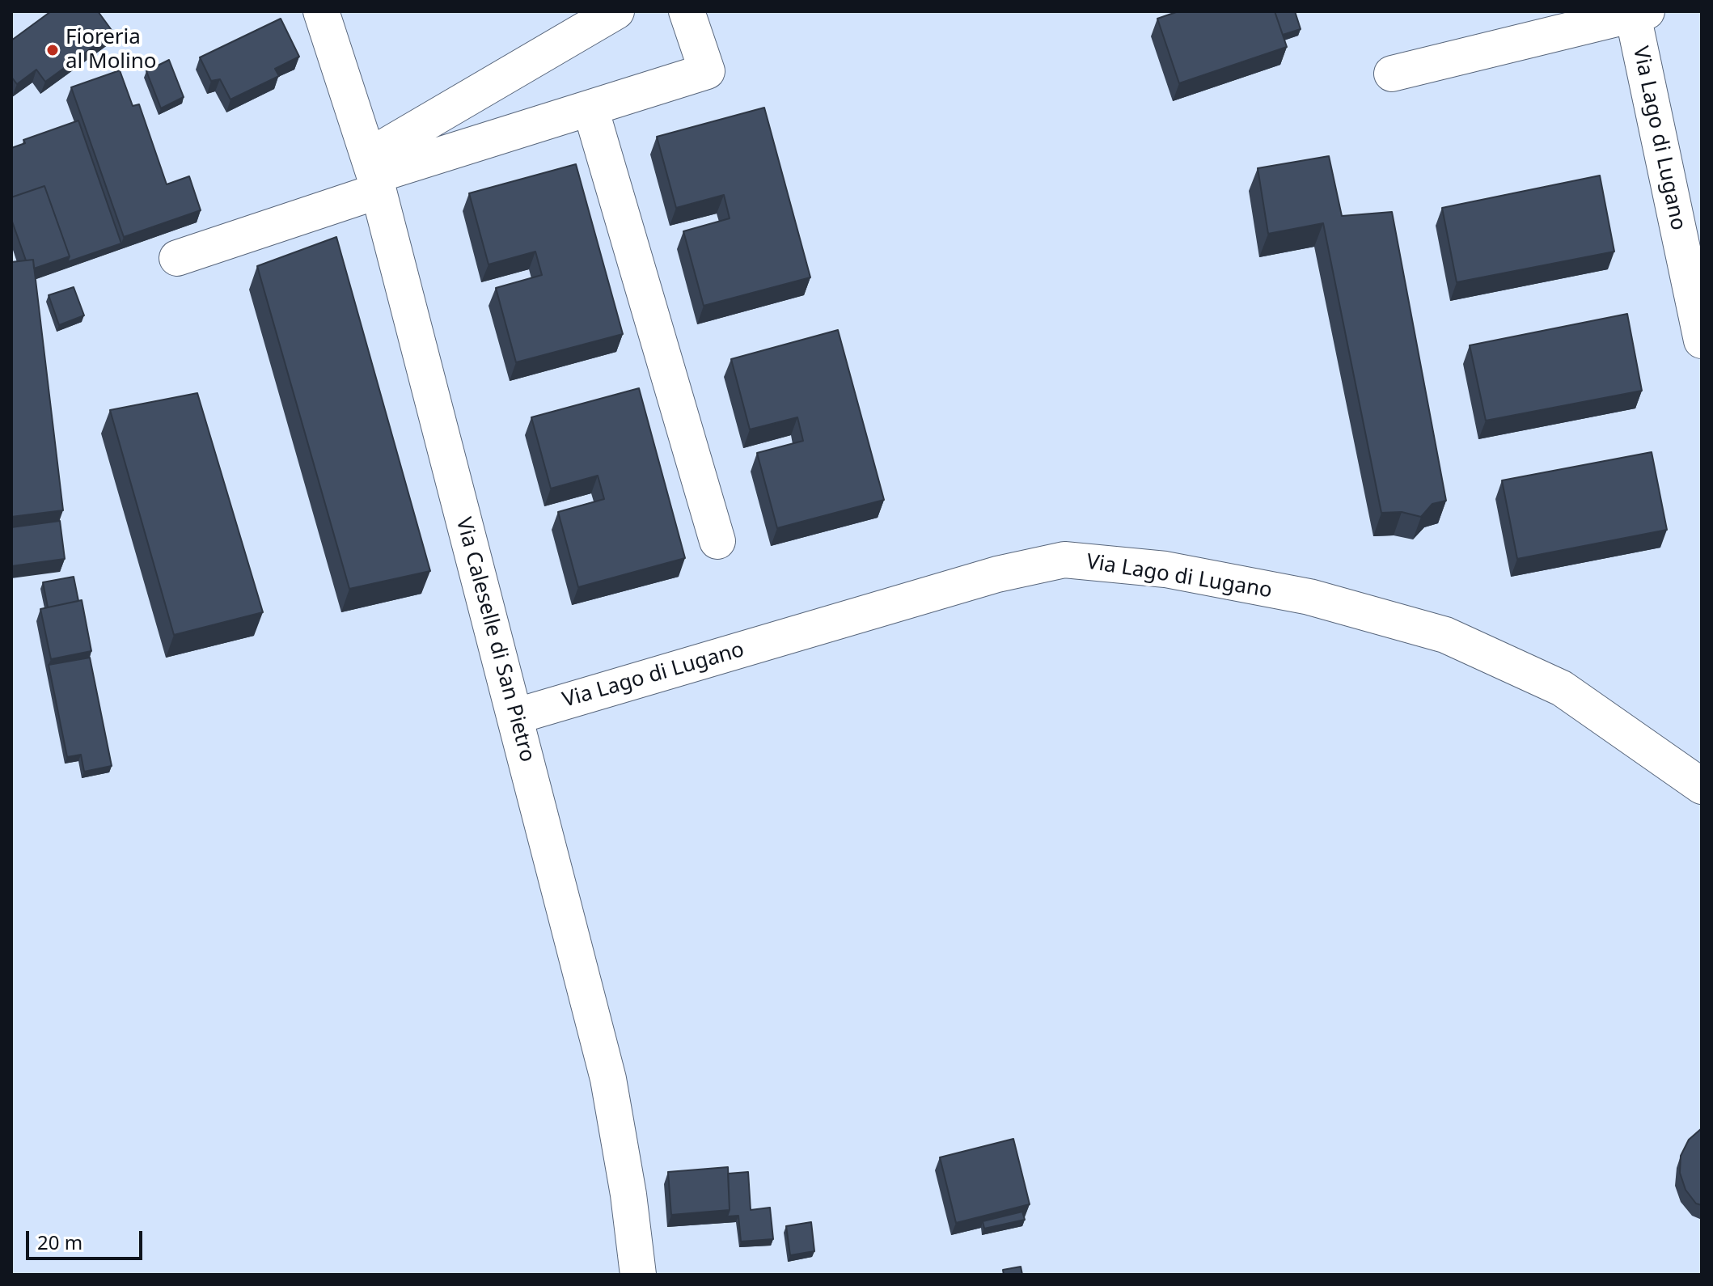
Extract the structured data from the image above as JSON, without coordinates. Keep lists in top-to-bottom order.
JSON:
{
  "streets": {
    "street": ["Via Lago di Lugano", "Via Caleselle di San Pietro"]
  },
  "crossings": [
    ["Via Lago di Lugano", "Via Caleselle di San Pietro"]
  ],
  "places": ["Fioreria al Molino"],
  "scale_bar": "20 m"
}
